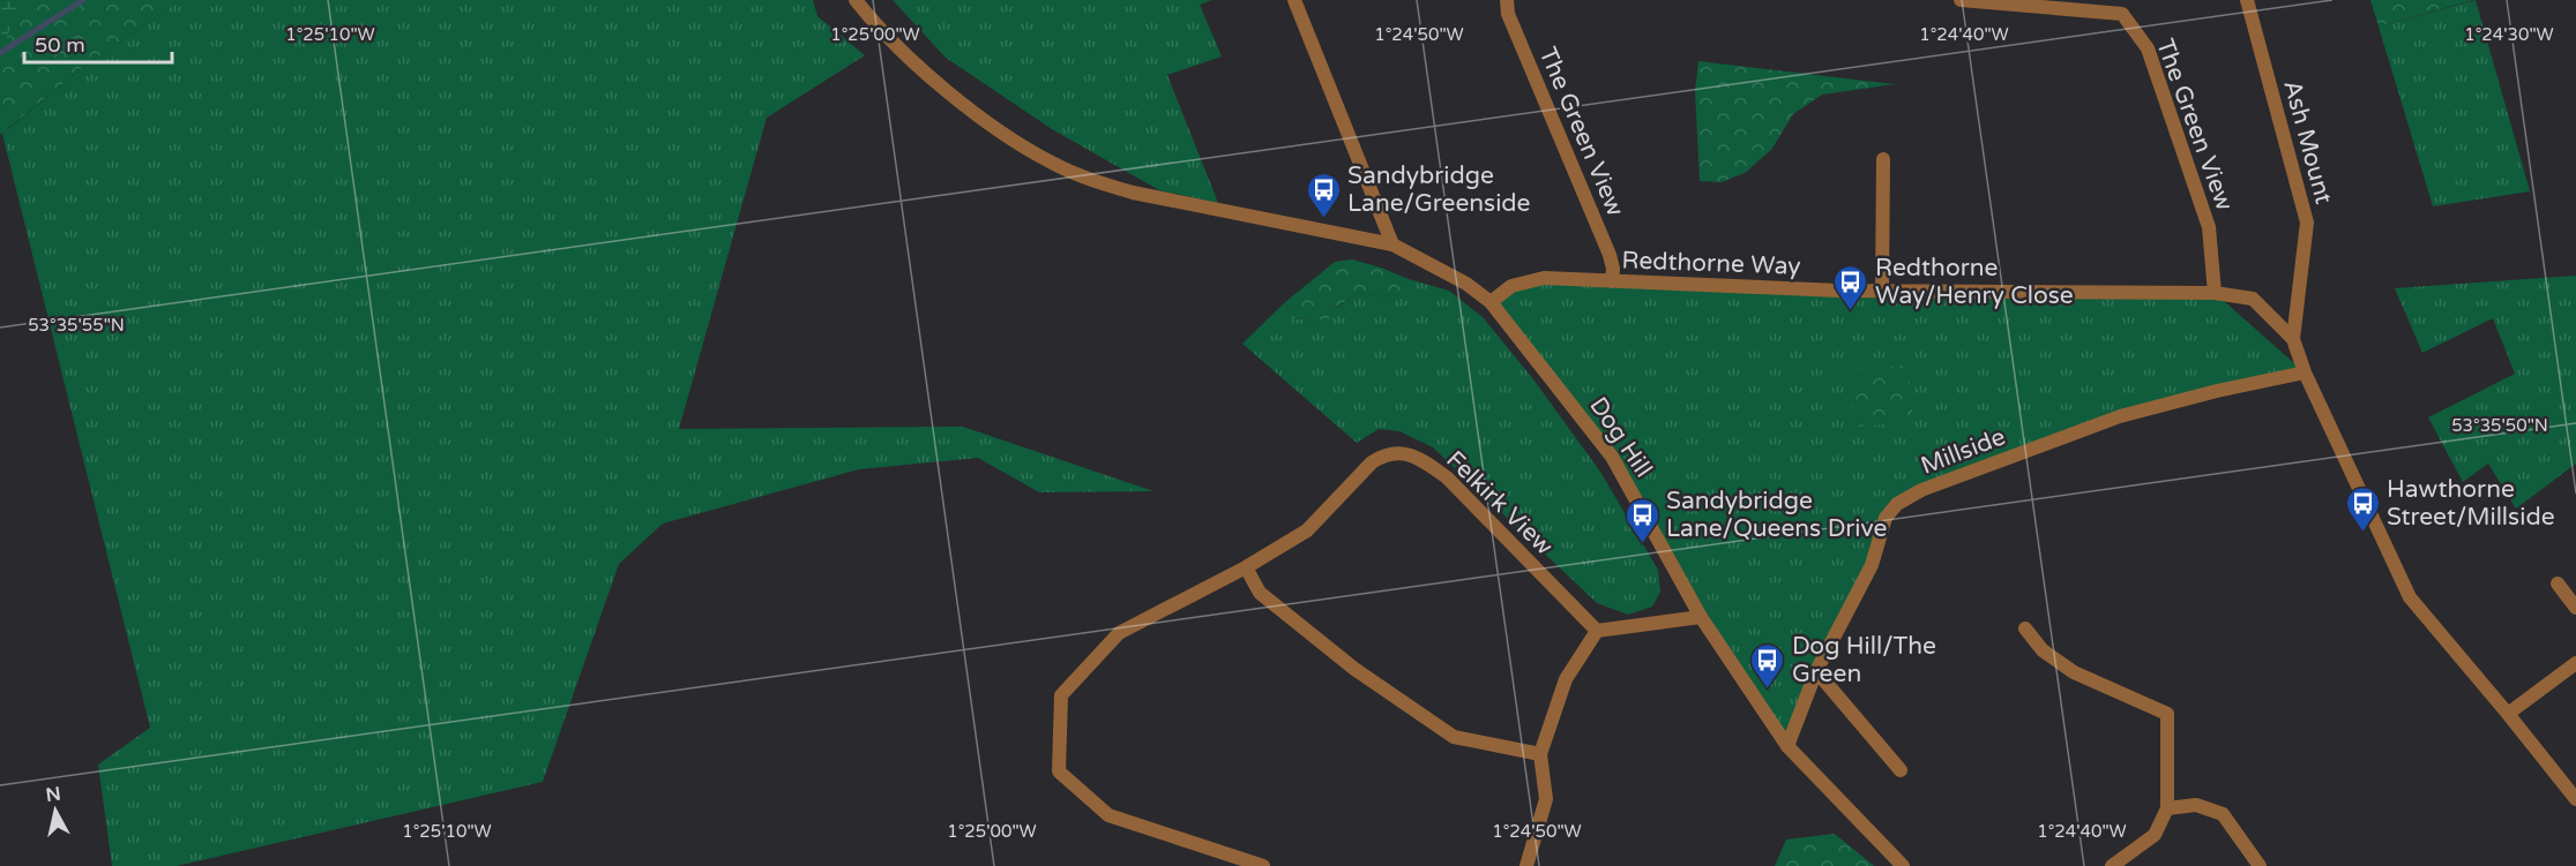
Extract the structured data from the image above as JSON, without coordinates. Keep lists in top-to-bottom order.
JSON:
{
  "streets": {
    "street": [
      "The Green View",
      "Ash Mount",
      "Redthorne Way",
      "Dog Hill",
      "Millside",
      "Felkirk View"
    ]
  },
  "crossings": [
    ["The Green View", "Redthorne Way"],
    ["Ash Mount", "Redthorne Way"],
    ["Redthorne Way", "Dog Hill"],
    ["Dog Hill", "Millside"]
  ],
  "places": {
    "bus stop": [
      "Sandybridge Lane/Greenside",
      "Redthorne Way/Henry Close",
      "Hawthorne Street/Millside",
      "Sandybridge Lane/Queens Drive",
      "Dog Hill/The Green"
    ]
  },
  "scale_bar": "50 m",
  "north": "top",
  "coordinates": [
    "1°25'10\"W",
    "1°25'00\"W",
    "1°24'50\"W",
    "1°24'40\"W",
    "1°24'30\"W",
    "53°35'55\"N",
    "53°35'50\"N"
  ]
}
